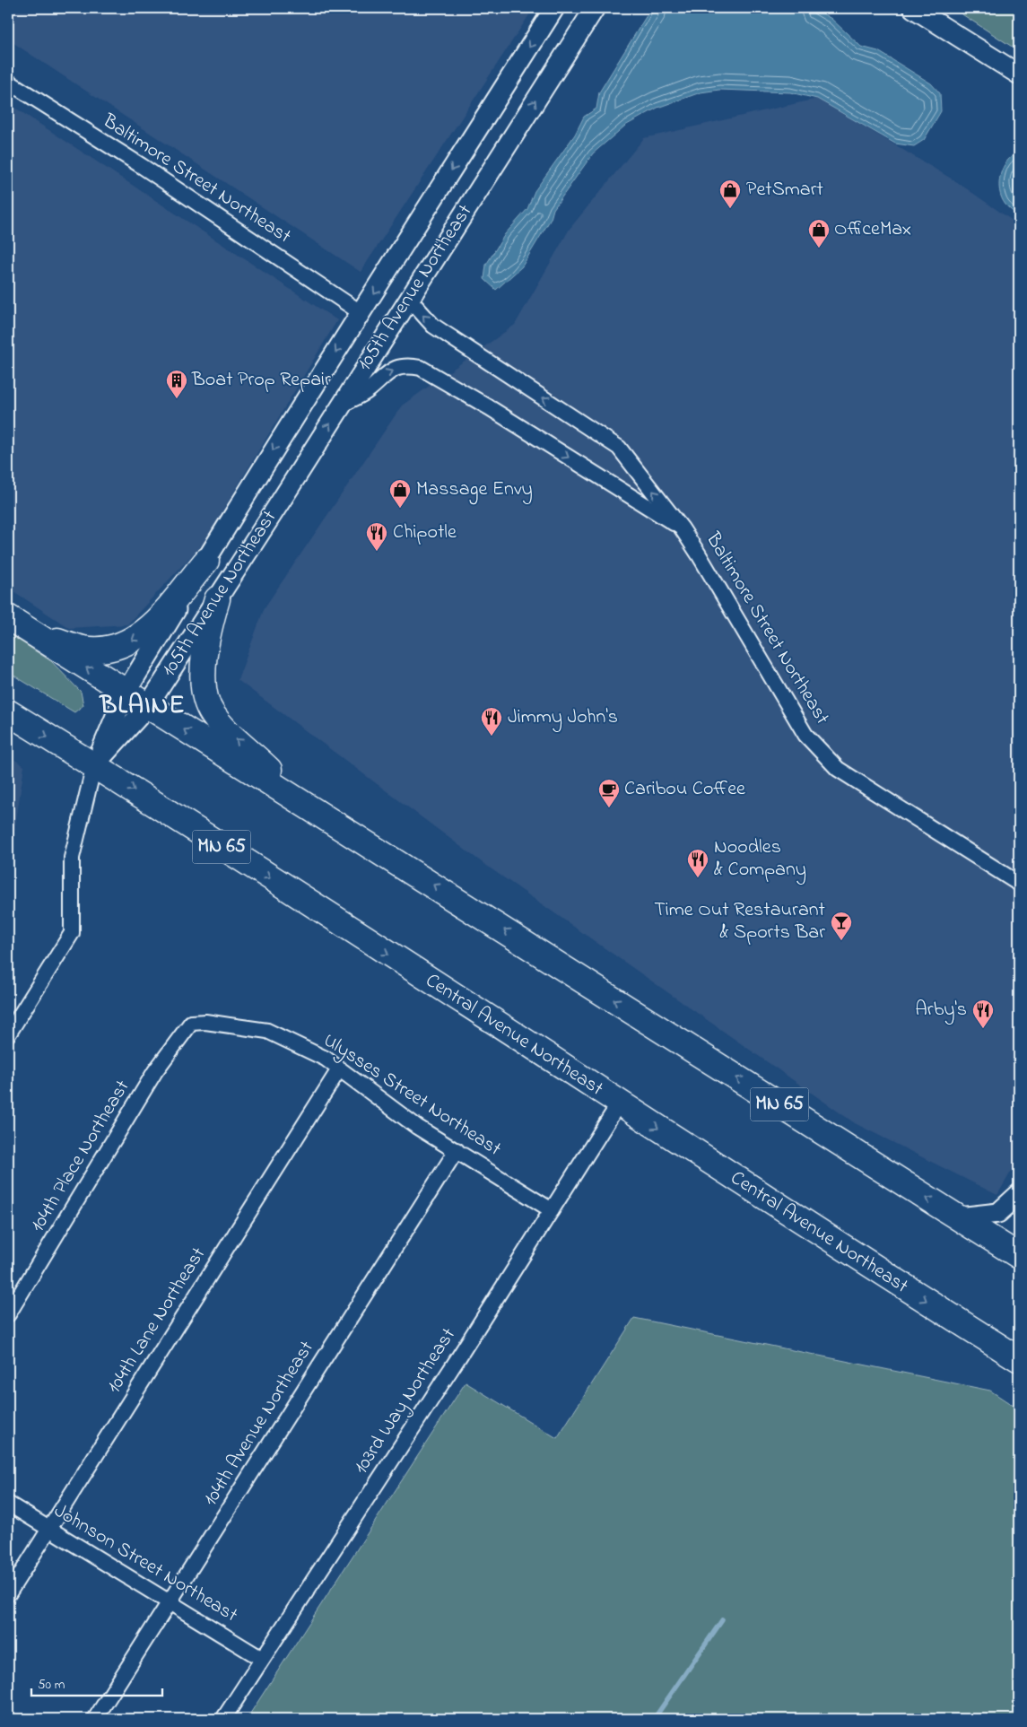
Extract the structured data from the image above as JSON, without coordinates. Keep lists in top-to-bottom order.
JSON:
{
  "streets": {
    "highway": ["MN 65", "Central Avenue Northeast"],
    "street": [
      "Baltimore Street Northeast",
      "105th Avenue Northeast",
      "Ulysses Street Northeast",
      "104th Place Northeast",
      "104th Lane Northeast",
      "103rd Way Northeast",
      "104th Avenue Northeast",
      "Johnson Street Northeast"
    ]
  },
  "crossings": [
    ["Baltimore Street Northeast", "105th Avenue Northeast"],
    ["105th Avenue Northeast", "MN 65"],
    ["105th Avenue Northeast", "Central Avenue Northeast"],
    ["Central Avenue Northeast", "103rd Way Northeast"],
    ["Ulysses Street Northeast", "104th Place Northeast"],
    ["Ulysses Street Northeast", "104th Lane Northeast"],
    ["Ulysses Street Northeast", "103rd Way Northeast"],
    ["Ulysses Street Northeast", "104th Avenue Northeast"],
    ["104th Lane Northeast", "Johnson Street Northeast"],
    ["103rd Way Northeast", "Johnson Street Northeast"],
    ["104th Avenue Northeast", "Johnson Street Northeast"]
  ],
  "districts": ["BLAINE"],
  "places": {
    "shop": ["PetSmart", "OfficeMax", "Massage Envy"],
    "building": ["Boat Prop Repair"],
    "restaurant": [
      "Chipotle",
      "Jimmy John's",
      "Noodles & Company",
      "Arby's"
    ],
    "cafe": ["Caribou Coffee"],
    "bar": ["Time Out Restaurant & Sports Bar"]
  },
  "scale_bar": "50 m"
}
